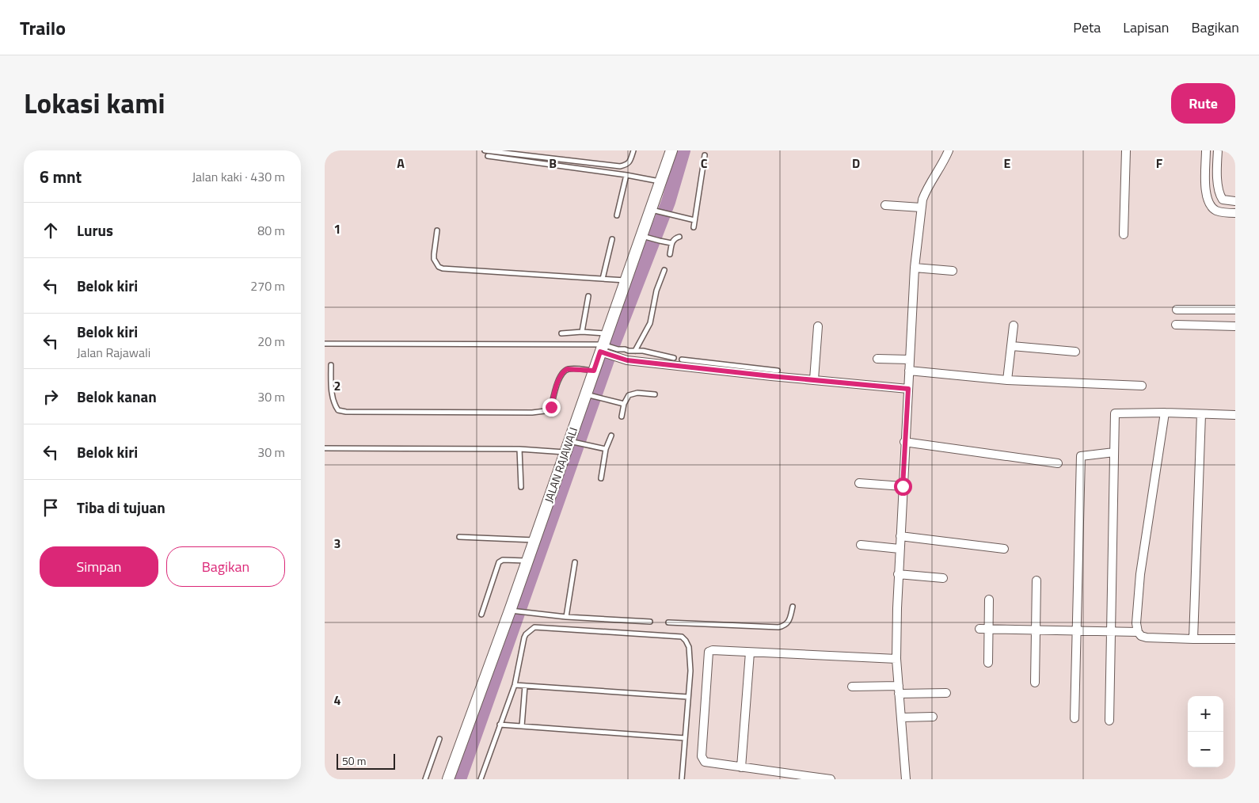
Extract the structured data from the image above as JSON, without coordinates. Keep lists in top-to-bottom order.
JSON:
{
  "streets": {
    "street": ["JALAN RAJAWALI"]
  },
  "scale_bar": "50 m",
  "page": {
    "header": "Trailo",
    "nav": ["Peta", "Lapisan", "Bagikan"],
    "title": "Lokasi kami",
    "buttons": [
      "Rute",
      ["Simpan", "Bagikan"]
    ],
    "heading": ["6 mnt", "Jalan kaki · 430 m"],
    "list": [
      ["Lurus", "80 m"],
      ["Belok kiri", "270 m"],
      ["Belok kiri", "Jalan Rajawali", "20 m"],
      ["Belok kanan", "30 m"],
      ["Belok kiri", "30 m"],
      "Tiba di tujuan"
    ],
    "map_buttons": ["+", "−"],
    "scale": "50 m"
  },
  "grid": {
    "columns": [
      "A",
      "B",
      "C",
      "D",
      "E",
      "F"
    ],
    "rows": [
      "1",
      "2",
      "3",
      "4"
    ]
  }
}
